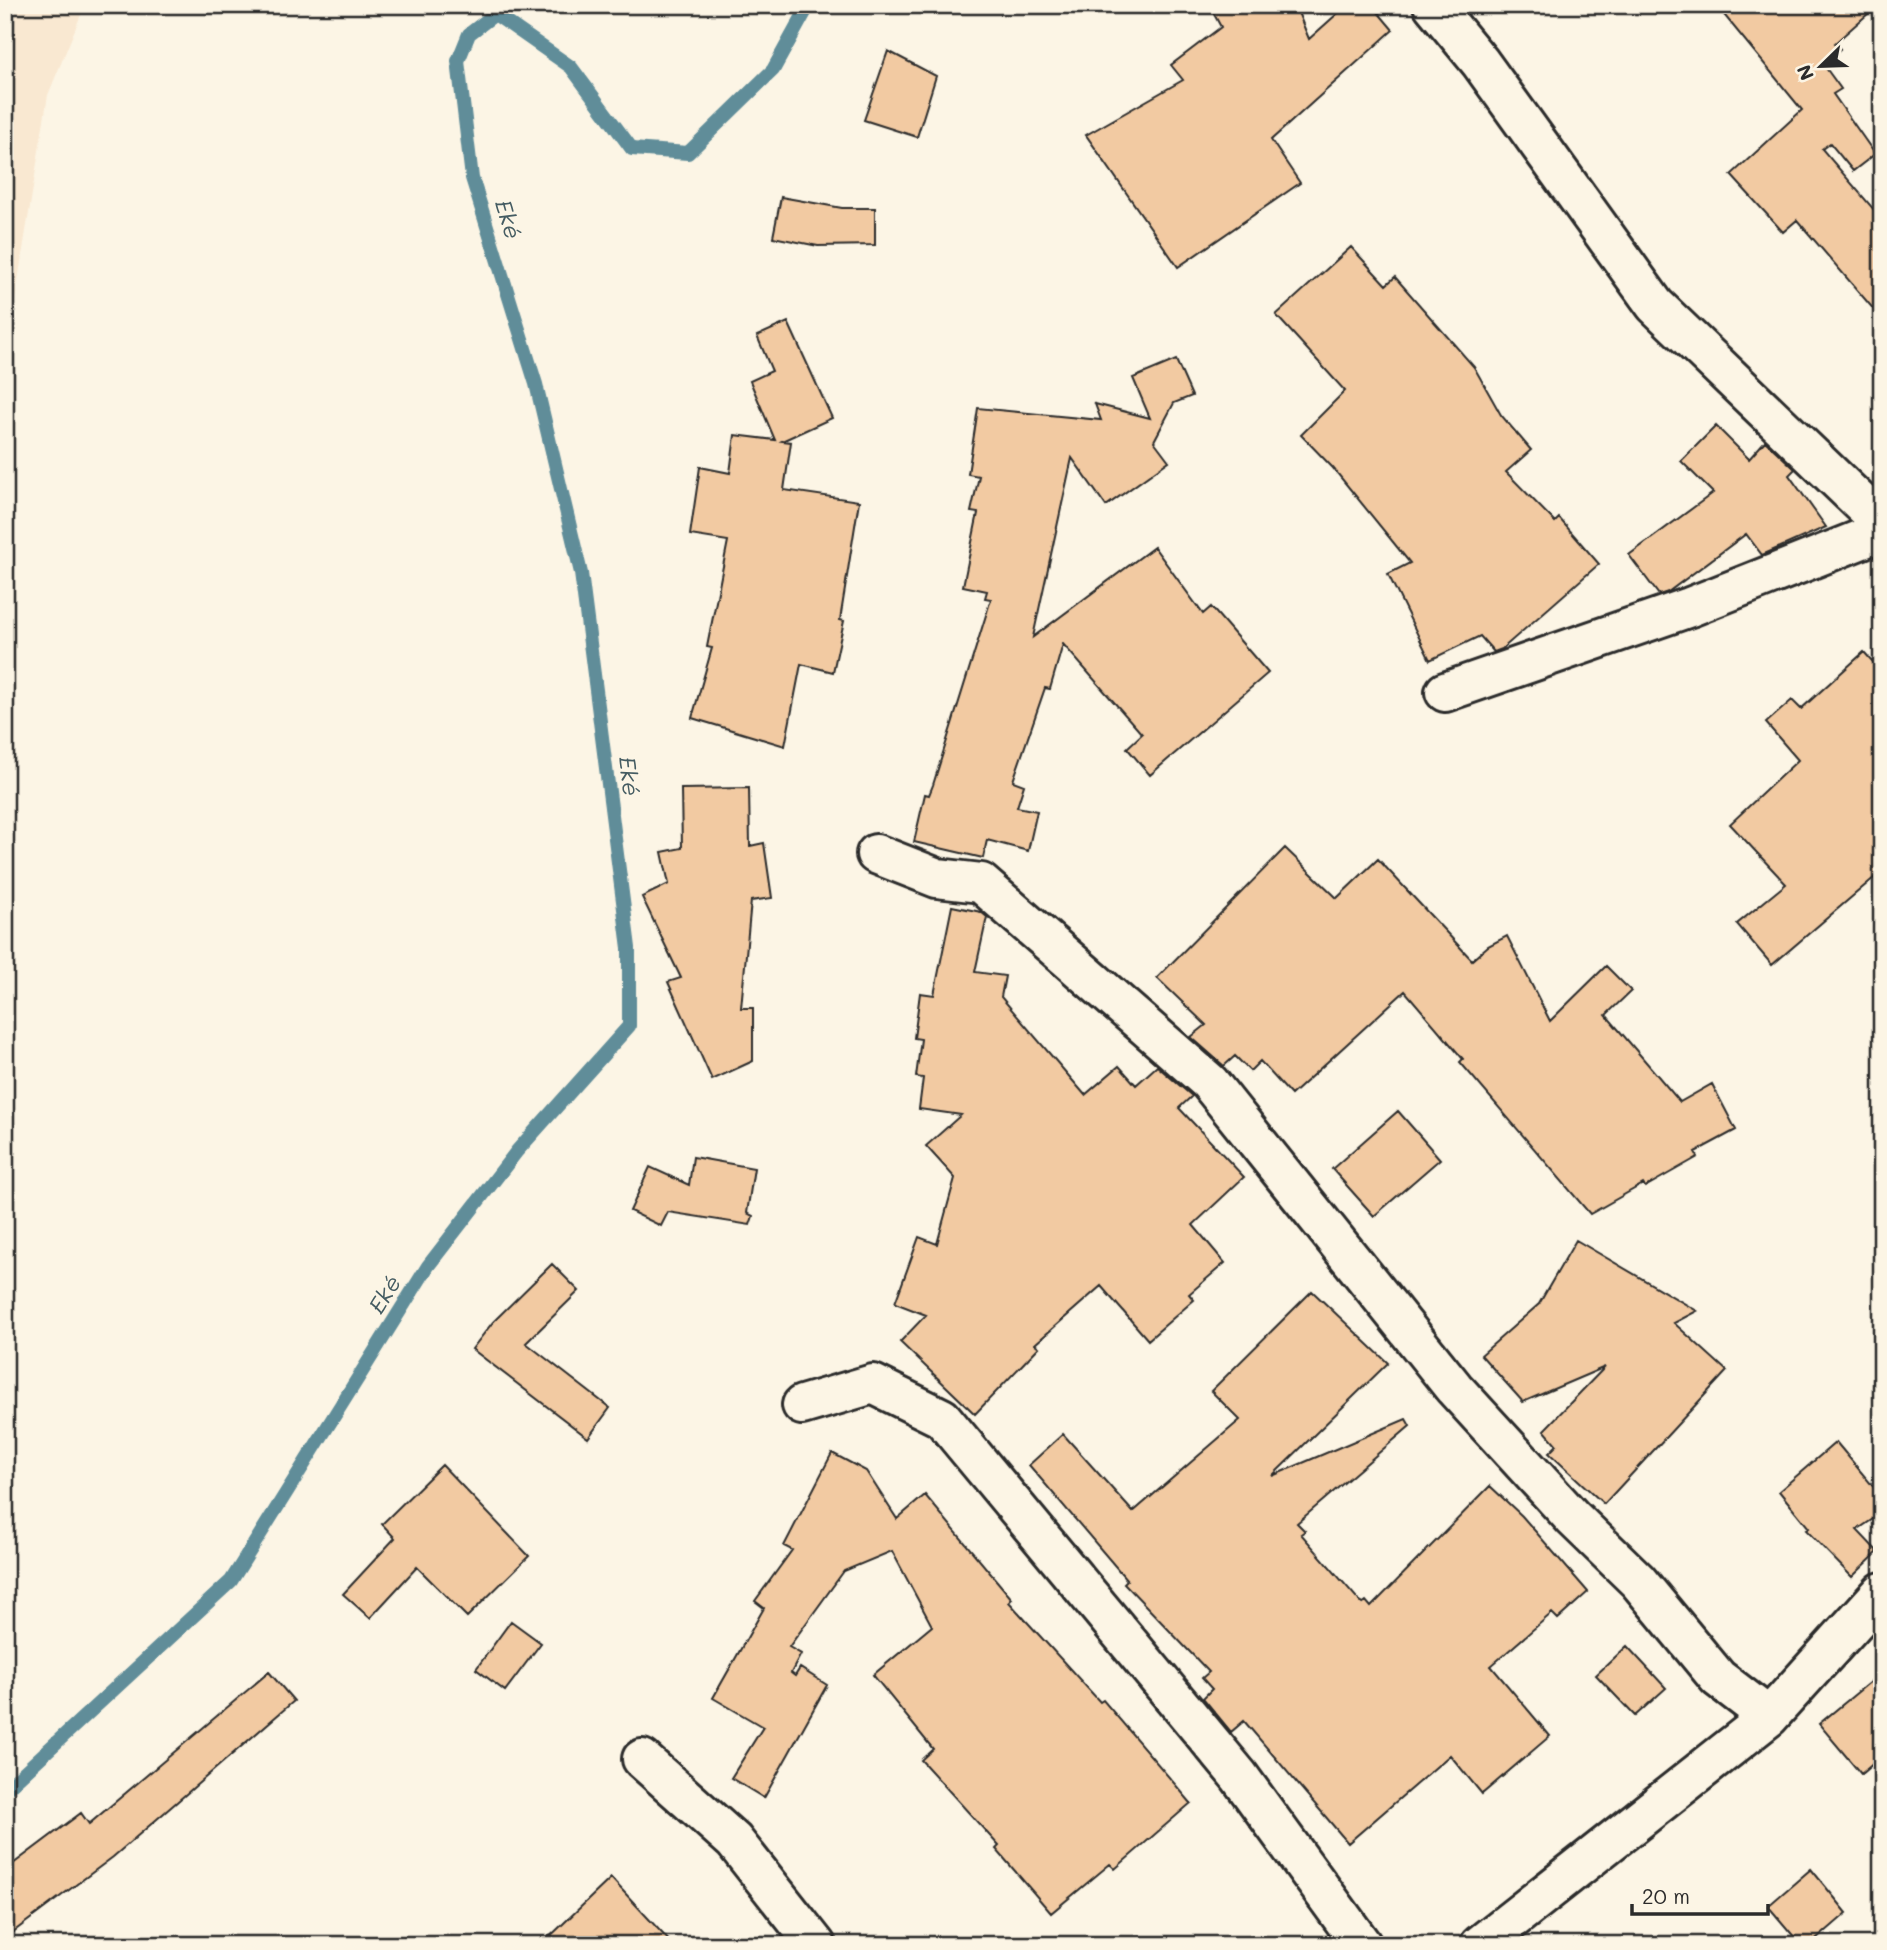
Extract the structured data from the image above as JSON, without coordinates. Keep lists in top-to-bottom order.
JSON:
{
  "water": ["Eké"],
  "scale_bar": "20 m",
  "north": "bottom left"
}
